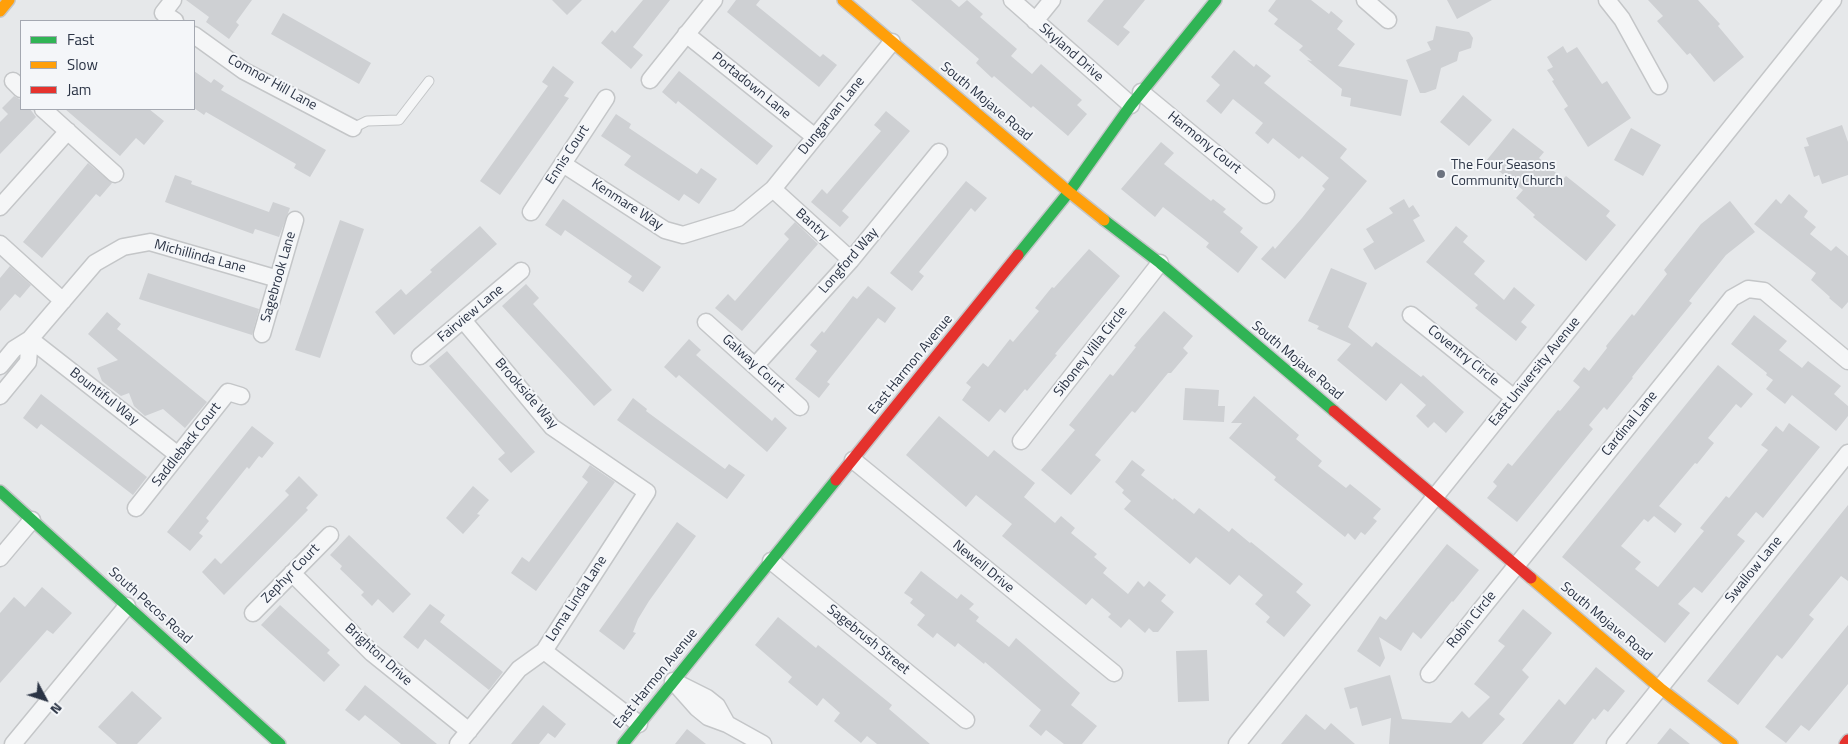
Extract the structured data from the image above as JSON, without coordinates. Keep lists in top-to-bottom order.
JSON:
{
  "streets": {
    "main road": ["South Mojave Road", "East Harmon Avenue", "South Pecos Road"],
    "street": [
      "Skyland Drive",
      "Comnor Hill Lane",
      "Portadown Lane",
      "Dungarvan Lane",
      "Harmony Court",
      "Ennis Court",
      "Kenmare Way",
      "Bantry",
      "Michillinda Lane",
      "Longford Way",
      "Sagebrook Lane",
      "Fairview Lane",
      "Siboney Villa Circle",
      "Coventry Circle",
      "Galway Court",
      "East University Avenue",
      "Brookside Way",
      "Bountiful Way",
      "Cardinal Lane",
      "Saddleback Court",
      "Newell Drive",
      "Swallow Lane",
      "Zephyr Court",
      "Loma Linda Lane",
      "Robin Circle",
      "Sagebrush Street",
      "Brighton Drive"
    ]
  },
  "crossings": [
    ["Skyland Drive", "East Harmon Avenue"],
    ["Portadown Lane", "Dungarvan Lane"],
    ["South Mojave Road", "Dungarvan Lane"],
    ["South Mojave Road", "Siboney Villa Circle"],
    ["South Mojave Road", "East Harmon Avenue"],
    ["South Mojave Road", "East University Avenue"],
    ["South Mojave Road", "Cardinal Lane"],
    ["South Mojave Road", "Swallow Lane"],
    ["South Mojave Road", "Robin Circle"],
    ["Dungarvan Lane", "Kenmare Way"],
    ["Dungarvan Lane", "Bantry"],
    ["Harmony Court", "East Harmon Avenue"],
    ["Ennis Court", "Kenmare Way"],
    ["Kenmare Way", "Bantry"],
    ["Bantry", "Longford Way"],
    ["Michillinda Lane", "Sagebrook Lane"],
    ["Michillinda Lane", "Bountiful Way"],
    ["Longford Way", "Galway Court"],
    ["Fairview Lane", "Brookside Way"],
    ["Coventry Circle", "East University Avenue"],
    ["East Harmon Avenue", "Newell Drive"],
    ["East Harmon Avenue", "Sagebrush Street"],
    ["Brookside Way", "Loma Linda Lane"],
    ["Bountiful Way", "Saddleback Court"],
    ["Cardinal Lane", "Robin Circle"],
    ["Zephyr Court", "Brighton Drive"],
    ["Loma Linda Lane", "Brighton Drive"]
  ],
  "places": ["The Four Seasons Community Church"],
  "legend": ["Fast", "Slow", "Jam"],
  "north": "bottom right"
}
